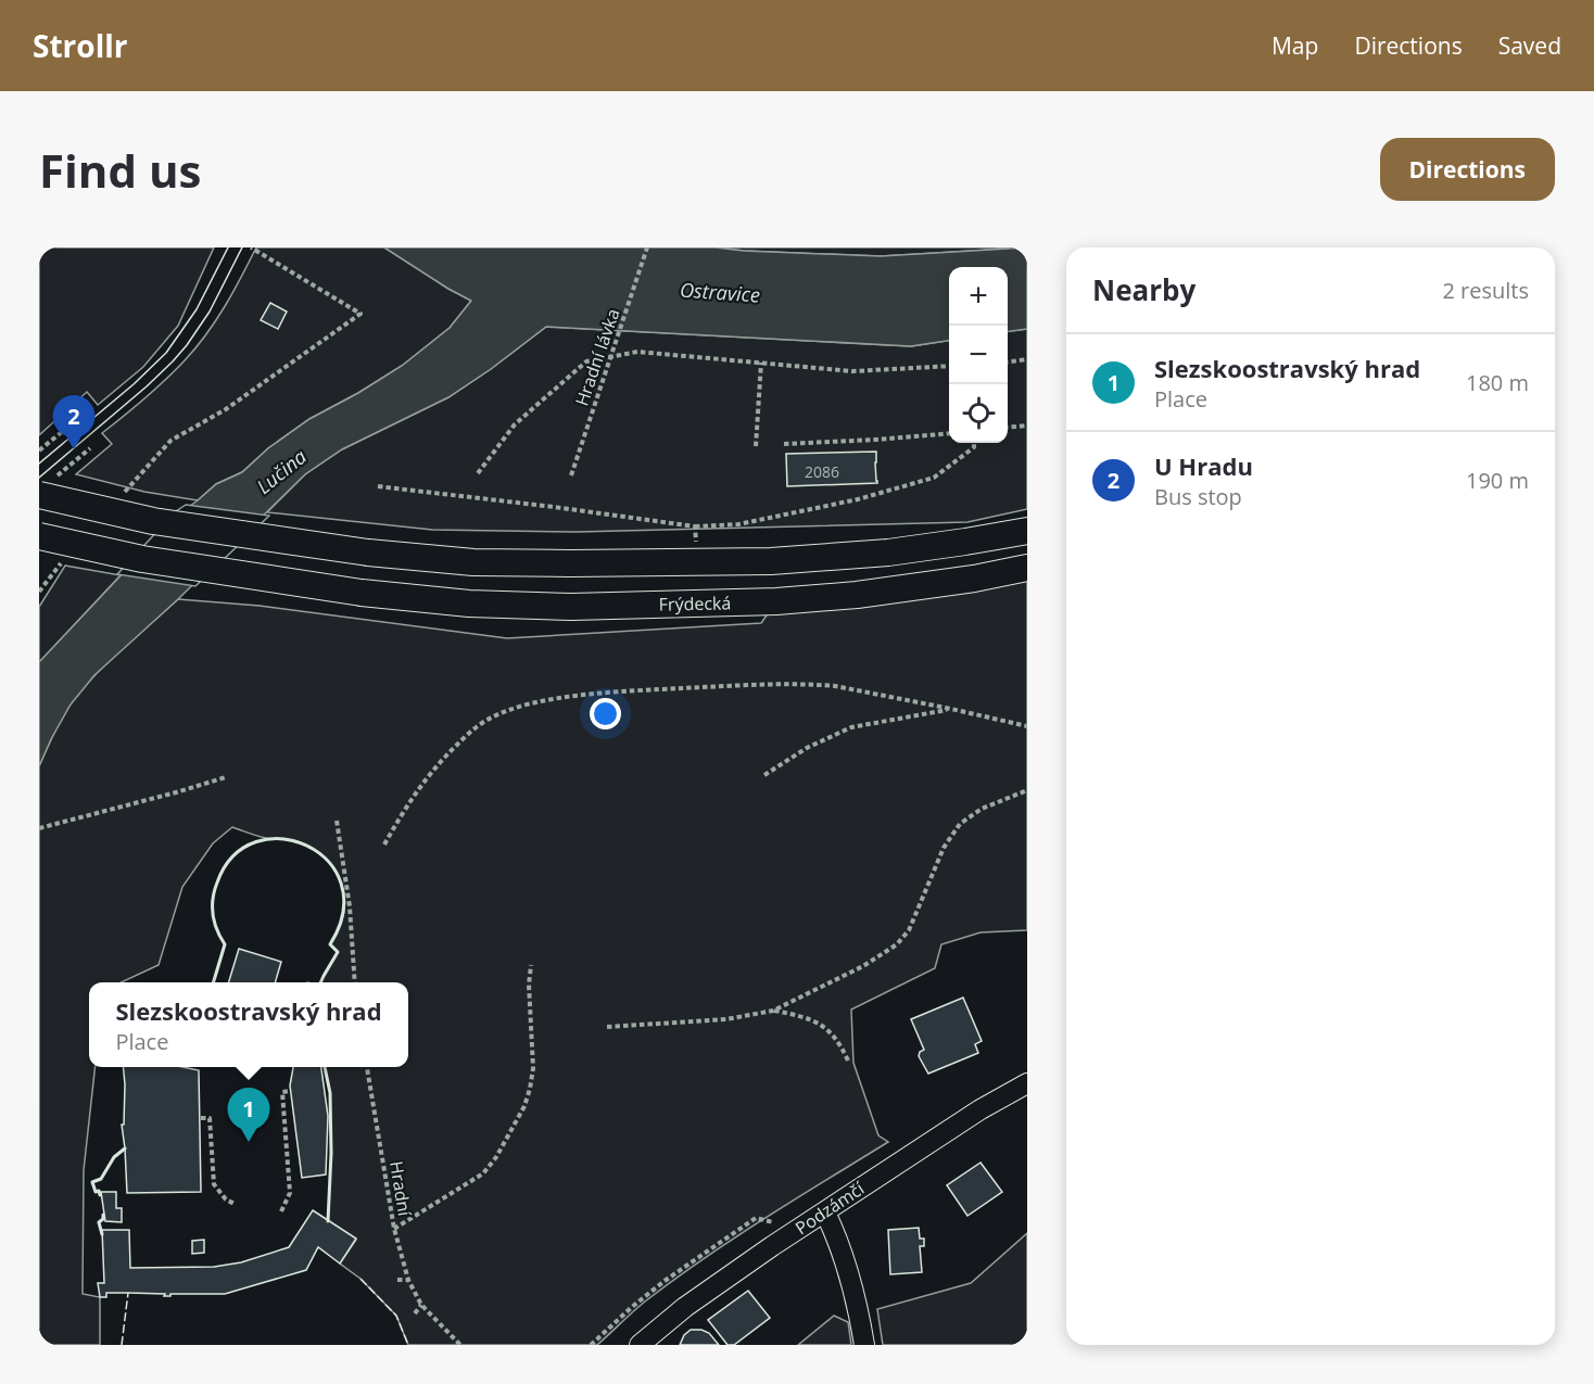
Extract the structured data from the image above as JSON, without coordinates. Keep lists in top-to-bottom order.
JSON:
{
  "streets": {
    "main road": ["Frýdecká"],
    "street": ["Podzámčí"],
    "path": ["Hradní lávka", "Hradní"]
  },
  "water": ["Ostravice", "Lučina"],
  "house_numbers": ["2086"],
  "page": {
    "header": "Strollr",
    "nav": ["Map", "Directions", "Saved"],
    "buttons": "Directions",
    "title": "Find us",
    "heading": ["Nearby", "2 results"],
    "map_buttons": ["+", "−"],
    "list": [
      {
        "mark": "1",
        "name": "Slezskoostravský hrad",
        "note": "Place",
        "value": "180 m"
      },
      {
        "mark": "2",
        "name": "U Hradu",
        "note": "Bus stop",
        "value": "190 m"
      }
    ],
    "pins": ["2", "1"],
    "popup": ["Slezskoostravský hrad", "Place"]
  }
}
